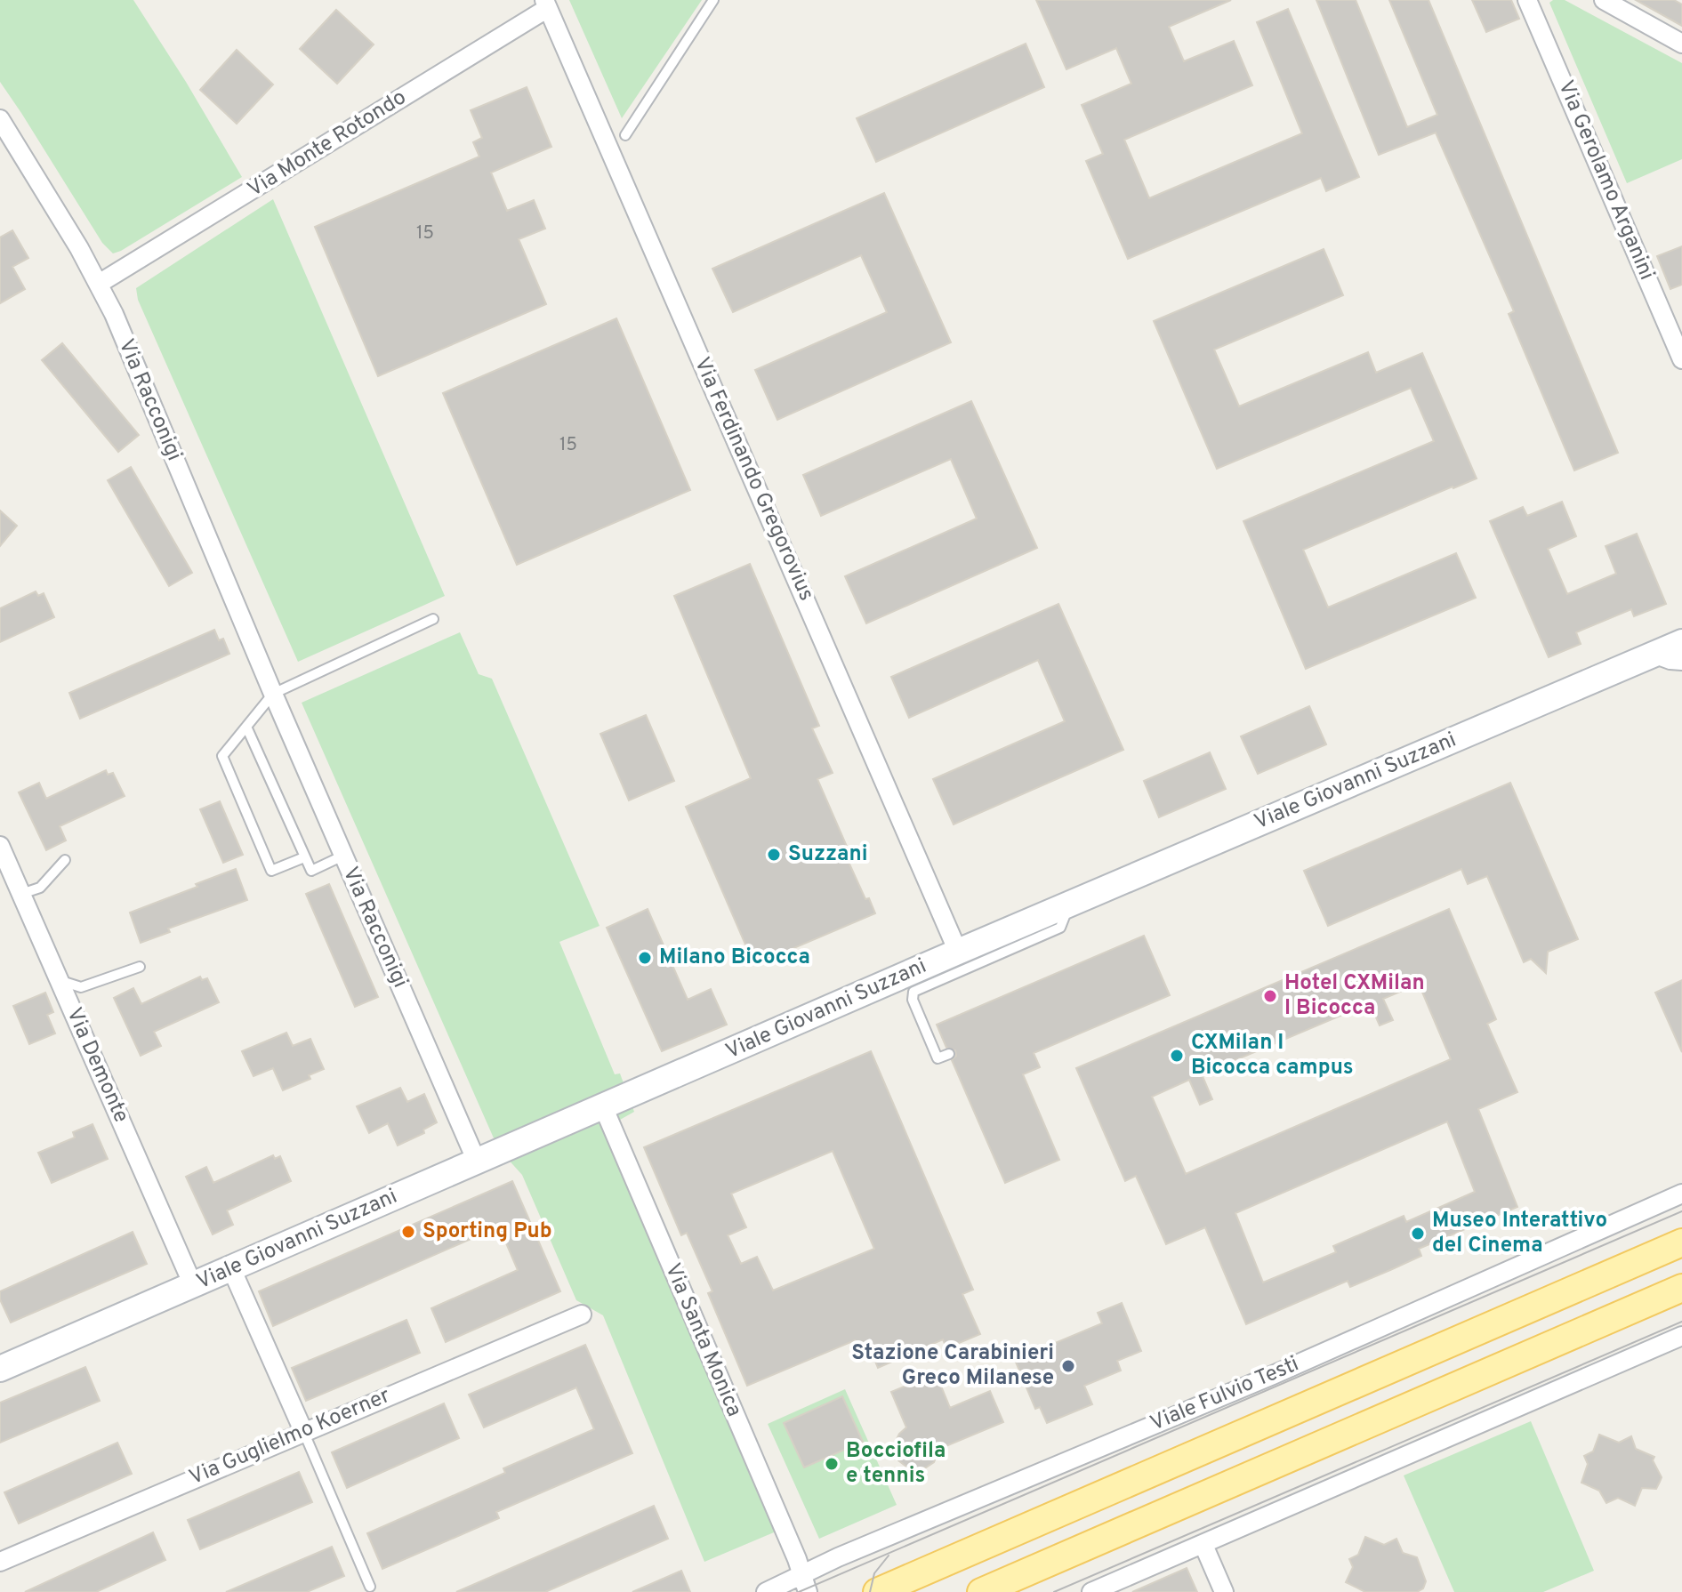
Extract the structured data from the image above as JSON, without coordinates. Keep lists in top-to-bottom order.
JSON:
{
  "streets": {
    "main road": ["Viale Fulvio Testi"],
    "street": [
      "Via Monte Rotondo",
      "Via Gerolamo Arganini",
      "Via Racconigi",
      "Via Ferdinando Gregorovius",
      "Viale Giovanni Suzzani",
      "Via Demonte",
      "Via Santa Monica",
      "Via Guglielmo Koerner"
    ]
  },
  "crossings": [
    ["Via Monte Rotondo", "Via Racconigi"],
    ["Via Monte Rotondo", "Via Ferdinando Gregorovius"],
    ["Via Racconigi", "Viale Giovanni Suzzani"],
    ["Via Ferdinando Gregorovius", "Viale Giovanni Suzzani"],
    ["Viale Giovanni Suzzani", "Via Demonte"],
    ["Viale Giovanni Suzzani", "Via Santa Monica"],
    ["Via Santa Monica", "Viale Fulvio Testi"]
  ],
  "places": [
    "Suzzani",
    "Milano Bicocca",
    "Hotel CXMilan I Bicocca",
    "CXMilan I Bicocca campus",
    "Sporting Pub",
    "Museo Interattivo del Cinema",
    "Stazione Carabinieri Greco Milanese",
    "Bocciofila e tennis"
  ],
  "house_numbers": ["15", "15"]
}
